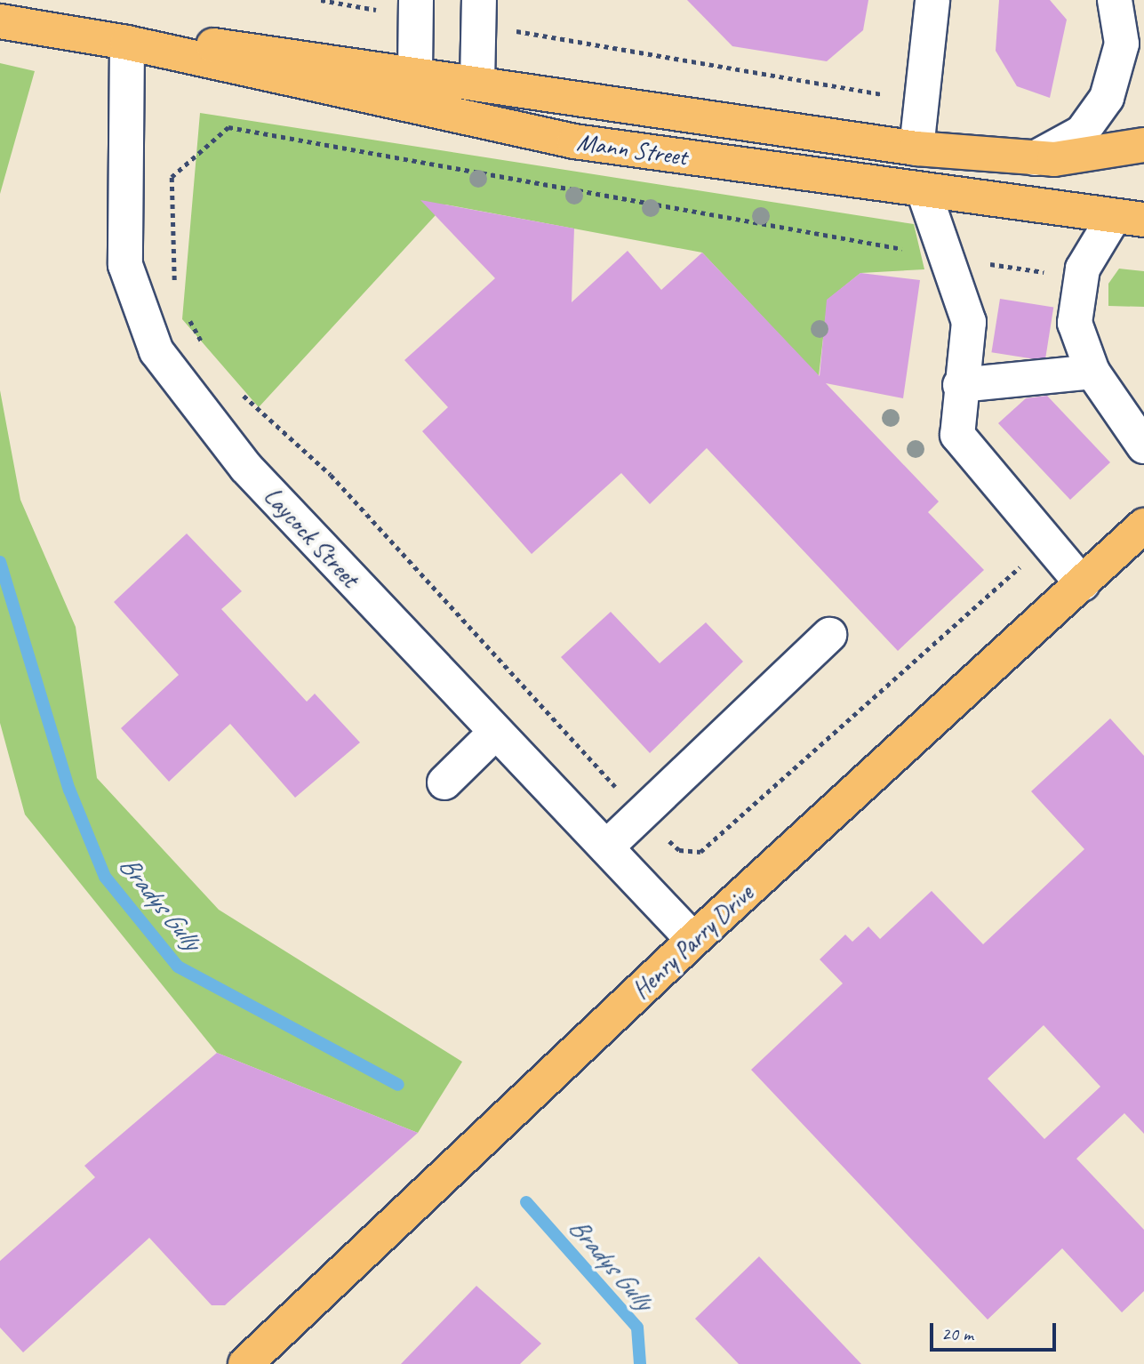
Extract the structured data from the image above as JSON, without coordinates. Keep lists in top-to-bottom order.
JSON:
{
  "streets": {
    "main road": ["Mann Street", "Henry Parry Drive"],
    "street": ["Laycock Street"]
  },
  "crossings": [
    ["Mann Street", "Laycock Street"],
    ["Laycock Street", "Henry Parry Drive"]
  ],
  "water": ["Bradys Gully"],
  "scale_bar": "20 m"
}
